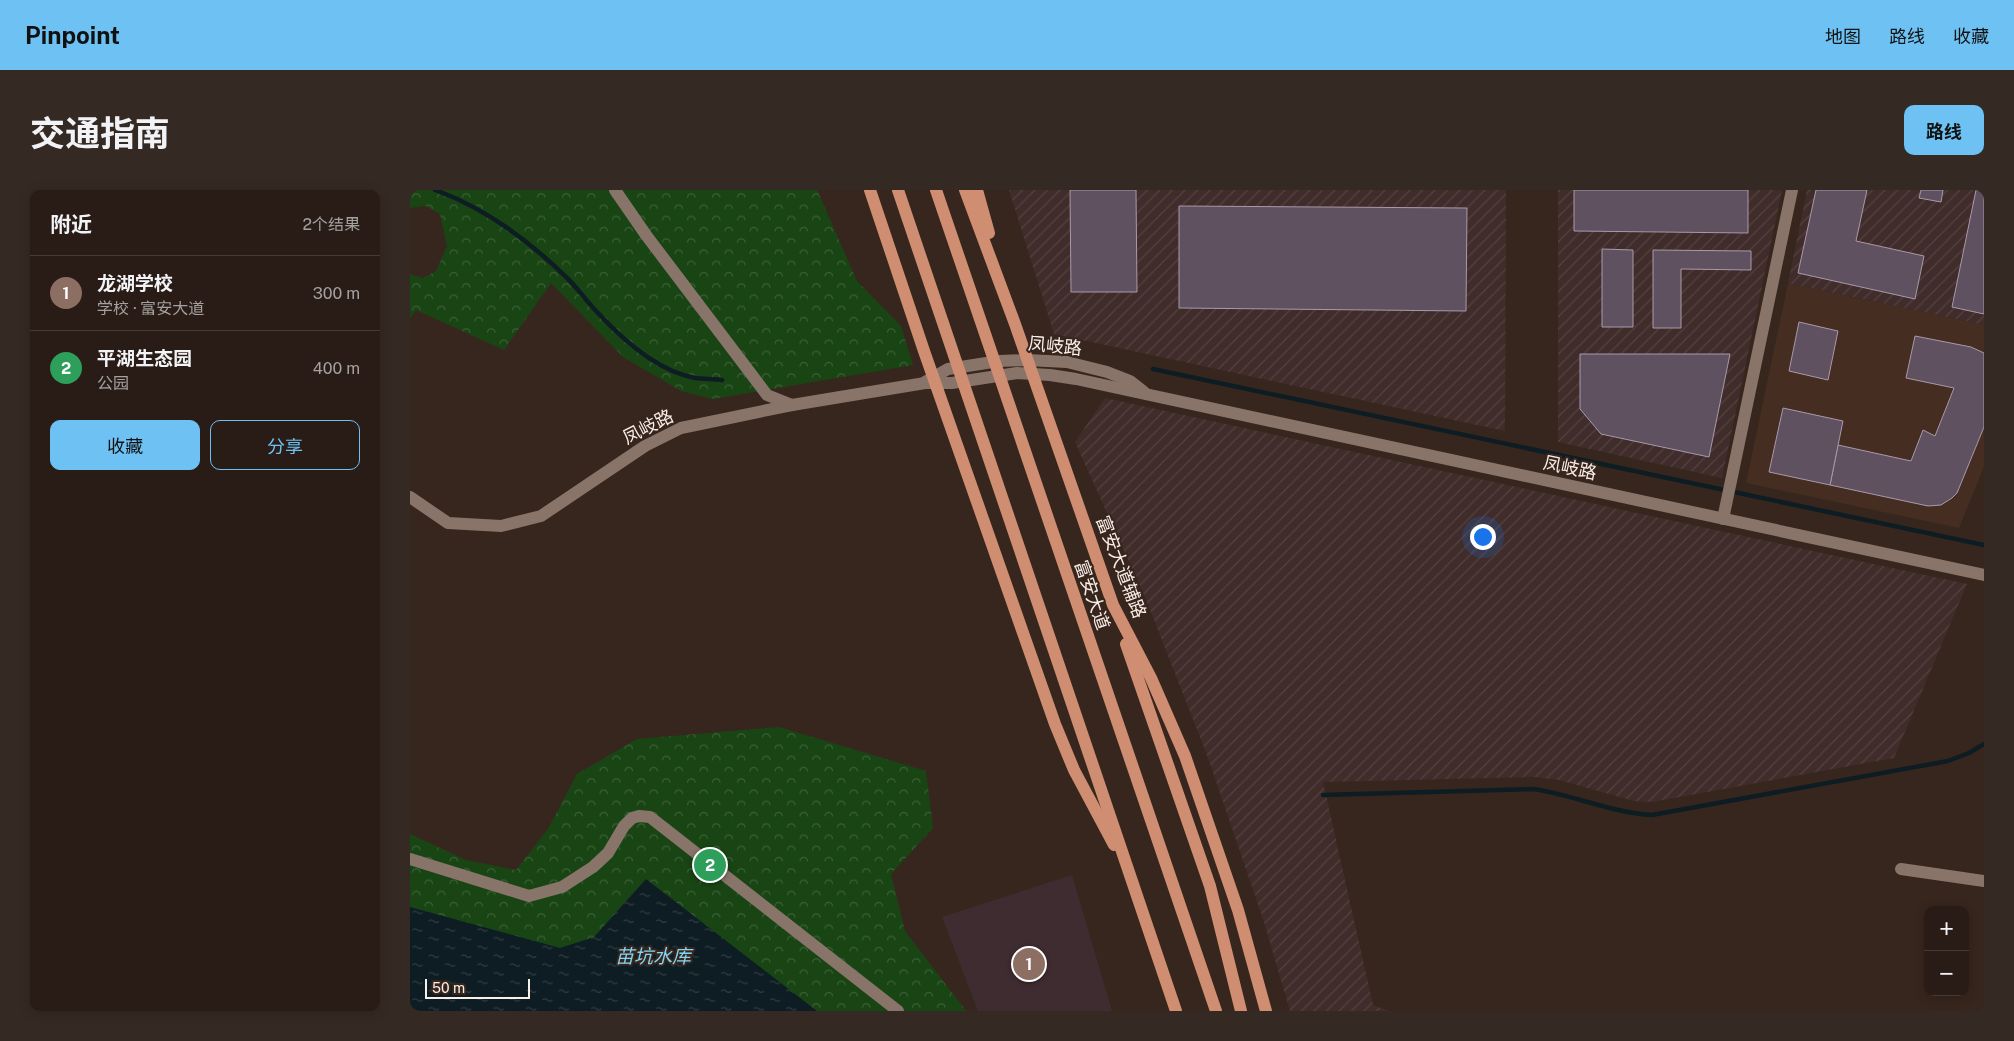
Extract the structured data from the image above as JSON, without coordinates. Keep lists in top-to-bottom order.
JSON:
{
  "streets": {
    "main road": ["富安大道辅路", "富安大道"],
    "street": ["凤岐路"]
  },
  "crossings": [
    ["凤岐路", "富安大道辅路"]
  ],
  "water": ["苗坑水库"],
  "scale_bar": "50 m",
  "page": {
    "header": "Pinpoint",
    "nav": ["地图", "路线", "收藏"],
    "title": "交通指南",
    "buttons": [
      "路线",
      ["收藏", "分享"]
    ],
    "heading": ["附近", "2个结果"],
    "list": [
      {
        "mark": "1",
        "name": "龙湖学校",
        "note": "学校 · 富安大道",
        "value": "300 m"
      },
      {
        "mark": "2",
        "name": "平湖生态园",
        "note": "公园",
        "value": "400 m"
      }
    ],
    "pins": ["2", "1"],
    "map_buttons": ["+", "−"],
    "scale": "50 m"
  }
}
